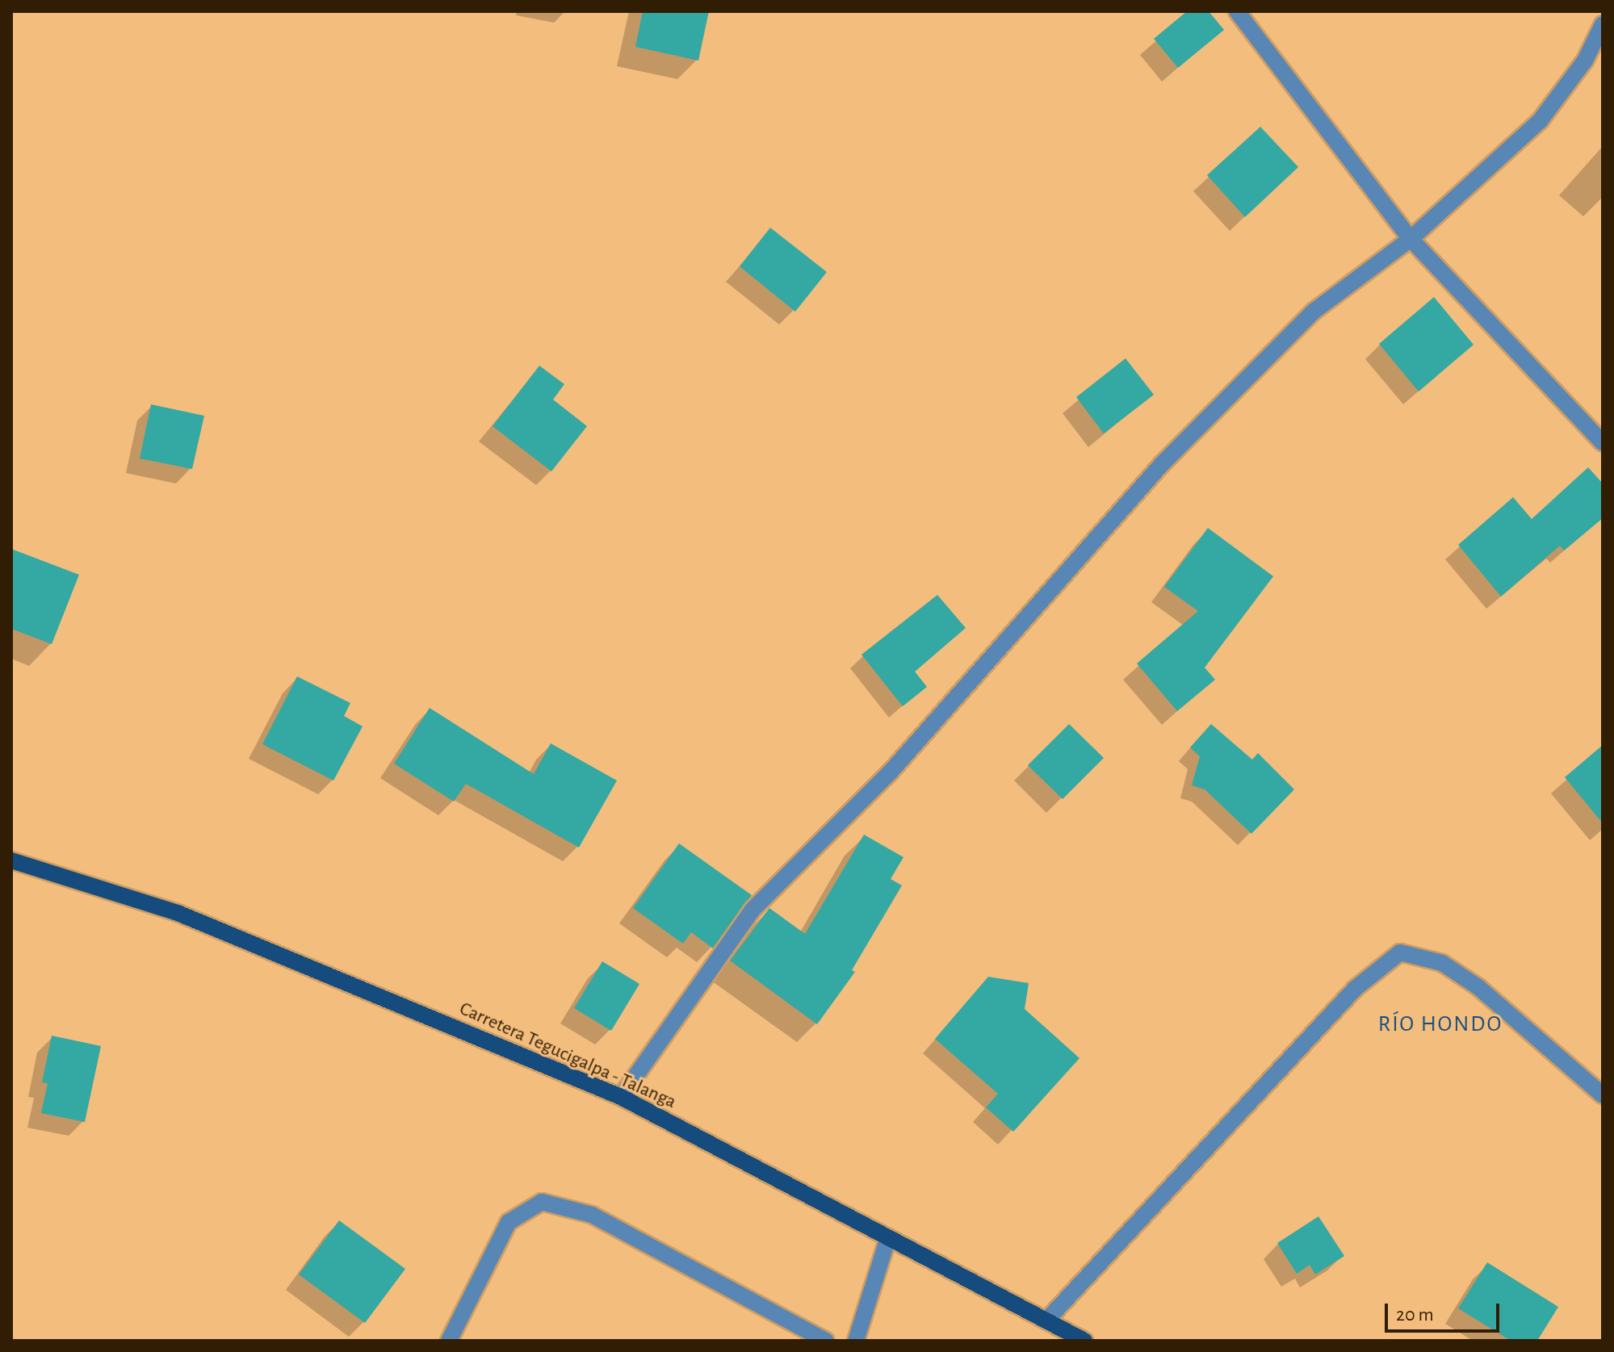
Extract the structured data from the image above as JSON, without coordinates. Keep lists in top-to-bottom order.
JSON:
{
  "streets": {
    "main road": ["Carretera Tegucigalpa - Talanga"]
  },
  "districts": ["RÍO HONDO"],
  "scale_bar": "20 m"
}
